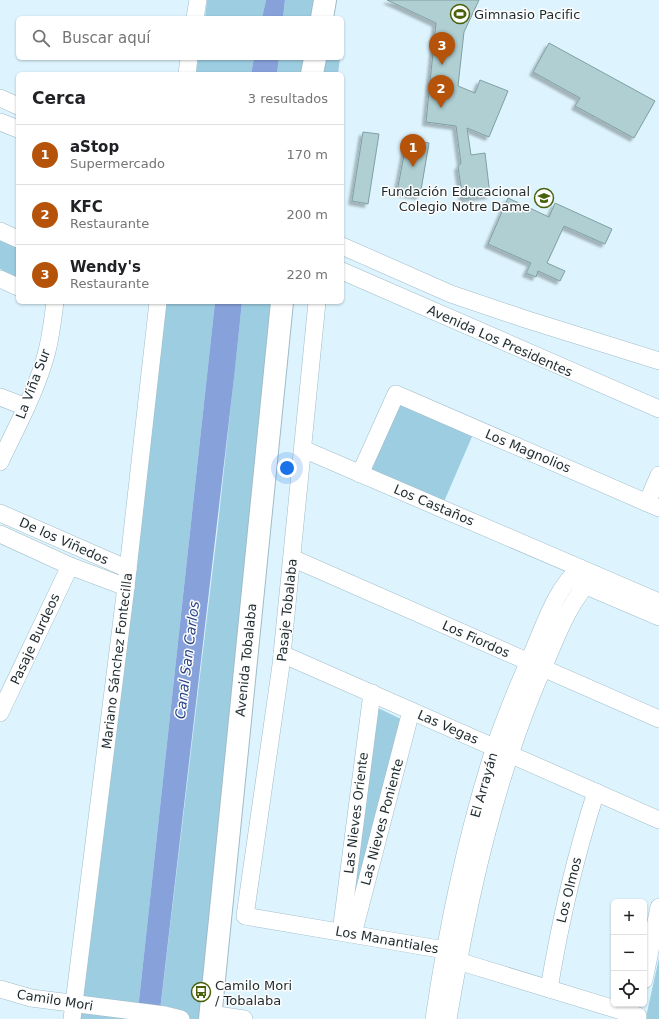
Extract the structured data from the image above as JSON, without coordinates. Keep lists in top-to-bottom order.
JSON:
{
  "streets": {
    "main road": ["Avenida Tobalaba"],
    "street": [
      "Avenida Los Presidentes",
      "La Viña Sur",
      "Los Magnolios",
      "Los Castaños",
      "De los Viñedos",
      "Pasaje Tobalaba",
      "Pasaje Burdeos",
      "Los Fiordos",
      "Mariano Sánchez Fontecilla",
      "Las Vegas",
      "El Arrayán",
      "Las Nieves Oriente",
      "Las Nieves Poniente",
      "Los Olmos",
      "Los Manantiales",
      "Camilo Mori"
    ]
  },
  "crossings": [
    ["Los Magnolios", "Los Castaños"],
    ["Los Castaños", "Pasaje Tobalaba"],
    ["Los Castaños", "El Arrayán"],
    ["De los Viñedos", "Pasaje Burdeos"],
    ["De los Viñedos", "Mariano Sánchez Fontecilla"],
    ["Pasaje Tobalaba", "Los Fiordos"],
    ["Pasaje Tobalaba", "Las Vegas"],
    ["Pasaje Tobalaba", "Los Manantiales"],
    ["Los Fiordos", "El Arrayán"],
    ["Mariano Sánchez Fontecilla", "Camilo Mori"],
    ["Las Vegas", "El Arrayán"],
    ["Las Vegas", "Las Nieves Oriente"],
    ["Las Vegas", "Las Nieves Poniente"],
    ["Las Vegas", "Los Olmos"],
    ["El Arrayán", "Los Manantiales"],
    ["Las Nieves Oriente", "Las Nieves Poniente"],
    ["Las Nieves Oriente", "Los Manantiales"],
    ["Las Nieves Poniente", "Los Manantiales"],
    ["Los Olmos", "Los Manantiales"]
  ],
  "water": ["Canal San Carlos"],
  "places": {
    "sports": ["Gimnasio Pacific"],
    "school or university": ["Fundación Educacional Colegio Notre Dame"],
    "bus stop": ["Camilo Mori / Tobalaba"]
  },
  "page": {
    "search": "Buscar aquí",
    "pins": ["3", "2", "1"],
    "heading": ["Cerca", "3 resultados"],
    "list": [
      {
        "mark": "1",
        "name": "aStop",
        "note": "Supermercado",
        "value": "170 m"
      },
      {
        "mark": "2",
        "name": "KFC",
        "note": "Restaurante",
        "value": "200 m"
      },
      {
        "mark": "3",
        "name": "Wendy's",
        "note": "Restaurante",
        "value": "220 m"
      }
    ],
    "map_buttons": ["+", "−"]
  }
}
